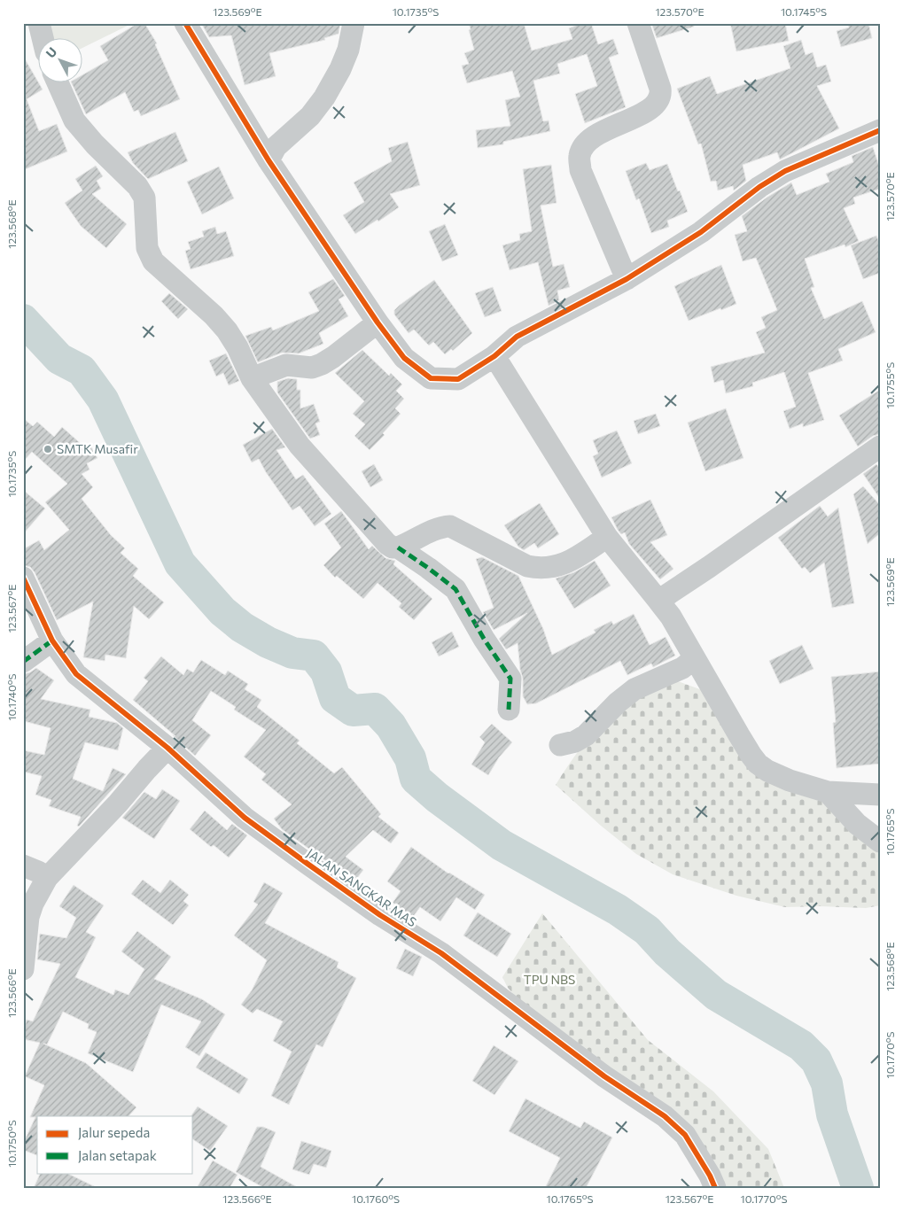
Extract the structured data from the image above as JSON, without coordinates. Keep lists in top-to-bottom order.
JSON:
{
  "streets": {
    "street": ["JALAN SANGKAR MAS"]
  },
  "parks": ["TPU NBS"],
  "places": ["SMTK Musafir"],
  "legend": ["Jalur sepeda", "Jalan setapak"],
  "north": "top left",
  "coordinates": [
    "123.569°E",
    "10.1735°S",
    "123.570°E",
    "10.1745°S",
    "123.568°E",
    "10.1755°S",
    "123.567°E",
    "10.1740°S",
    "10.1765°S",
    "123.566°E",
    "10.1770°S",
    "10.1750°S",
    "10.1760°S"
  ]
}
